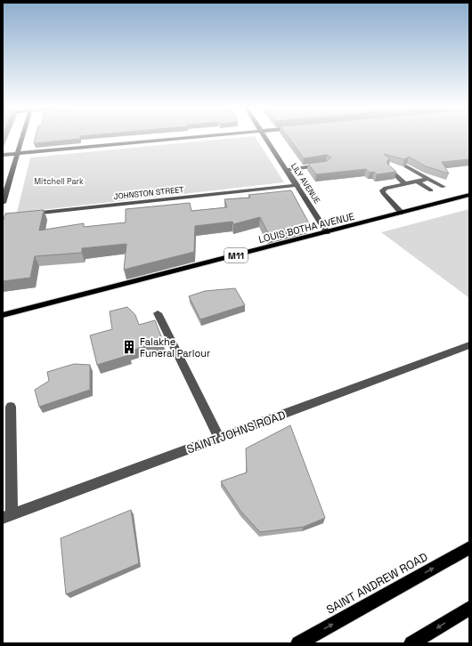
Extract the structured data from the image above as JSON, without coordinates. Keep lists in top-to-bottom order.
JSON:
{
  "streets": {
    "main road": ["LOUIS BOTHA AVENUE", "M11", "SAINT ANDREW ROAD"],
    "street": ["LILY AVENUE", "JOHNSTON STREET", "SAINT JOHNS ROAD"]
  },
  "crossings": [
    ["LILY AVENUE", "JOHNSTON STREET"],
    ["LILY AVENUE", "LOUIS BOTHA AVENUE"]
  ],
  "parks": ["Mitchell Park"],
  "places": {
    "building": ["Falakhe Funeral Parlour"]
  }
}
